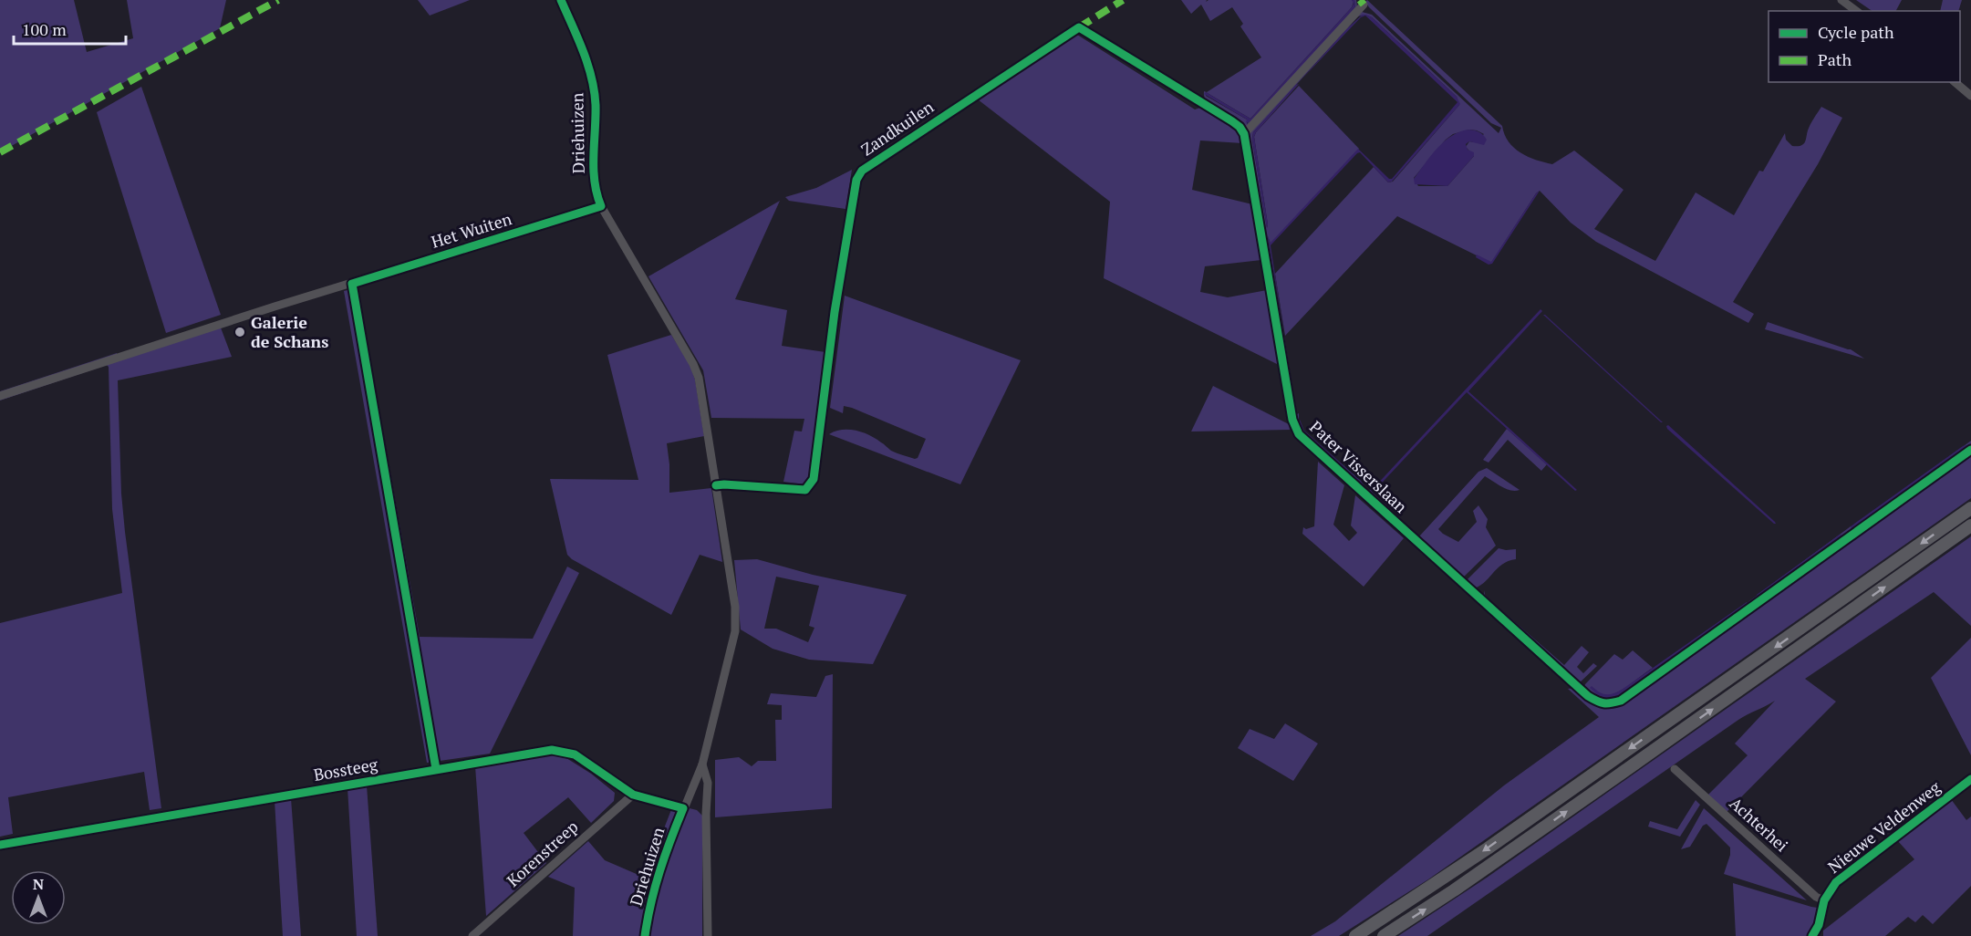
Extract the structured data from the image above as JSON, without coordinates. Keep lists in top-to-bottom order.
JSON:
{
  "streets": {
    "street": [
      "Zandkuilen",
      "Driehuizen",
      "Het Wuiten",
      "Pater Visserslaan",
      "Bossteeg",
      "Achterhei",
      "Nieuwe Veldenweg",
      "Korenstreep"
    ]
  },
  "crossings": [
    ["Zandkuilen", "Driehuizen"],
    ["Zandkuilen", "Pater Visserslaan"],
    ["Driehuizen", "Het Wuiten"],
    ["Driehuizen", "Bossteeg"],
    ["Bossteeg", "Korenstreep"],
    ["Achterhei", "Nieuwe Veldenweg"]
  ],
  "places": ["Galerie de Schans"],
  "legend": ["Cycle path", "Path"],
  "scale_bar": "100 m",
  "north": "top"
}
